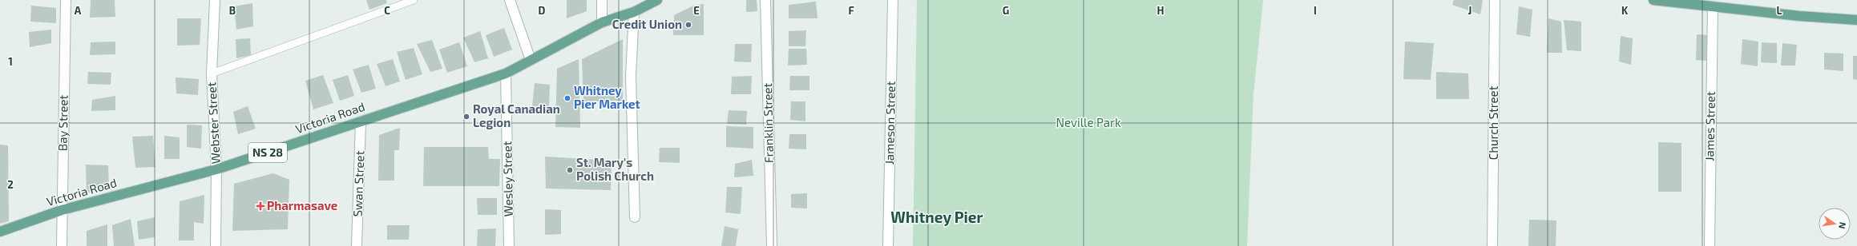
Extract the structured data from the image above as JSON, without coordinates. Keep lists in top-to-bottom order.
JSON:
{
  "streets": {
    "main road": ["Victoria Road", "NS 28"],
    "street": [
      "Bay Street",
      "Webster Street",
      "Franklin Street",
      "Jameson Street",
      "Church Street",
      "James Street",
      "Wesley Street",
      "Swan Street"
    ]
  },
  "crossings": [
    ["Victoria Road", "Bay Street"],
    ["Victoria Road", "Webster Street"],
    ["Victoria Road", "Wesley Street"],
    ["Victoria Road", "Swan Street"]
  ],
  "districts": ["Whitney Pier"],
  "parks": ["Neville Park"],
  "places": {
    "other": [
      "Credit Union",
      "Whitney Pier Market",
      "Royal Canadian Legion",
      "St. Mary's Polish Church"
    ],
    "health": ["Pharmasave"]
  },
  "north": "right",
  "grid": {
    "columns": [
      "A",
      "B",
      "C",
      "D",
      "E",
      "F",
      "G",
      "H",
      "I",
      "J",
      "K",
      "L"
    ],
    "rows": ["1", "2"]
  }
}
